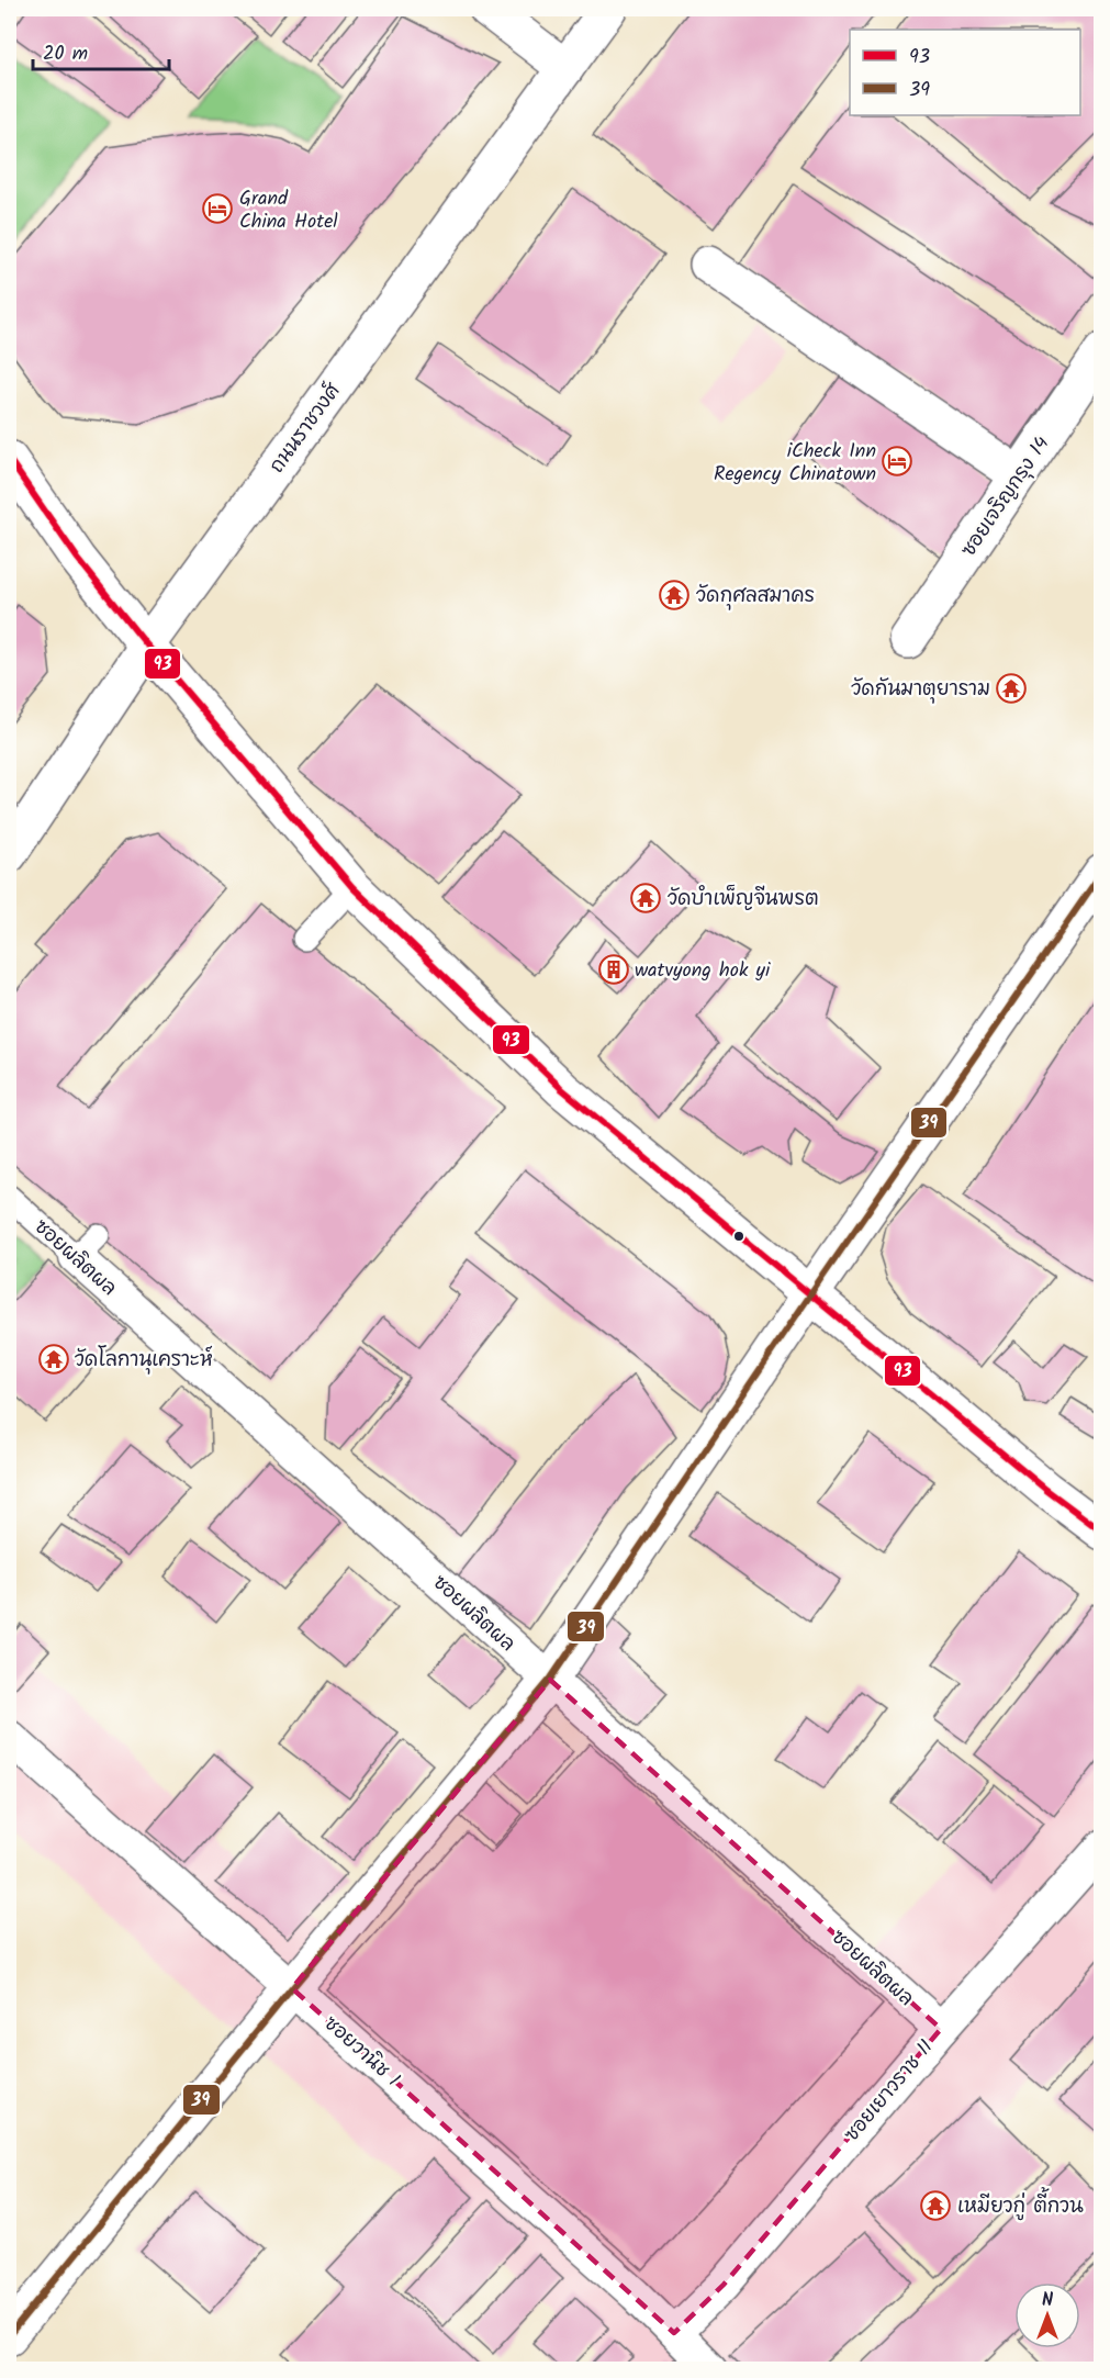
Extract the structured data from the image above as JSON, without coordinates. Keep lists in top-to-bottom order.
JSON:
{
  "streets": {
    "street": [
      "ถนนราชวงศ์",
      "ซอยเจริญกรุง 14",
      "ซอยผลิตผล",
      "ซอยวานิช 1",
      "ซอยเยาวราช 11"
    ]
  },
  "crossings": [
    ["ซอยผลิตผล", "ซอยเยาวราช 11"],
    ["ซอยวานิช 1", "ซอยเยาวราช 11"]
  ],
  "places": {
    "hotel": ["Grand China Hotel", "iCheck Inn Regency Chinatown"],
    "temple": [
      "วัดกุศลสมาคร",
      "วัดกันมาตุยาราม",
      "วัดบำเพ็ญจีนพรต",
      "วัดโลกานุเคราะห์",
      "เหมียวกู่ ตี้กวน"
    ],
    "building": ["watvyong hok yi"]
  },
  "lines": ["transit line 93", "transit line 39"],
  "legend": ["93", "39"],
  "scale_bar": "20 m",
  "north": "top"
}
